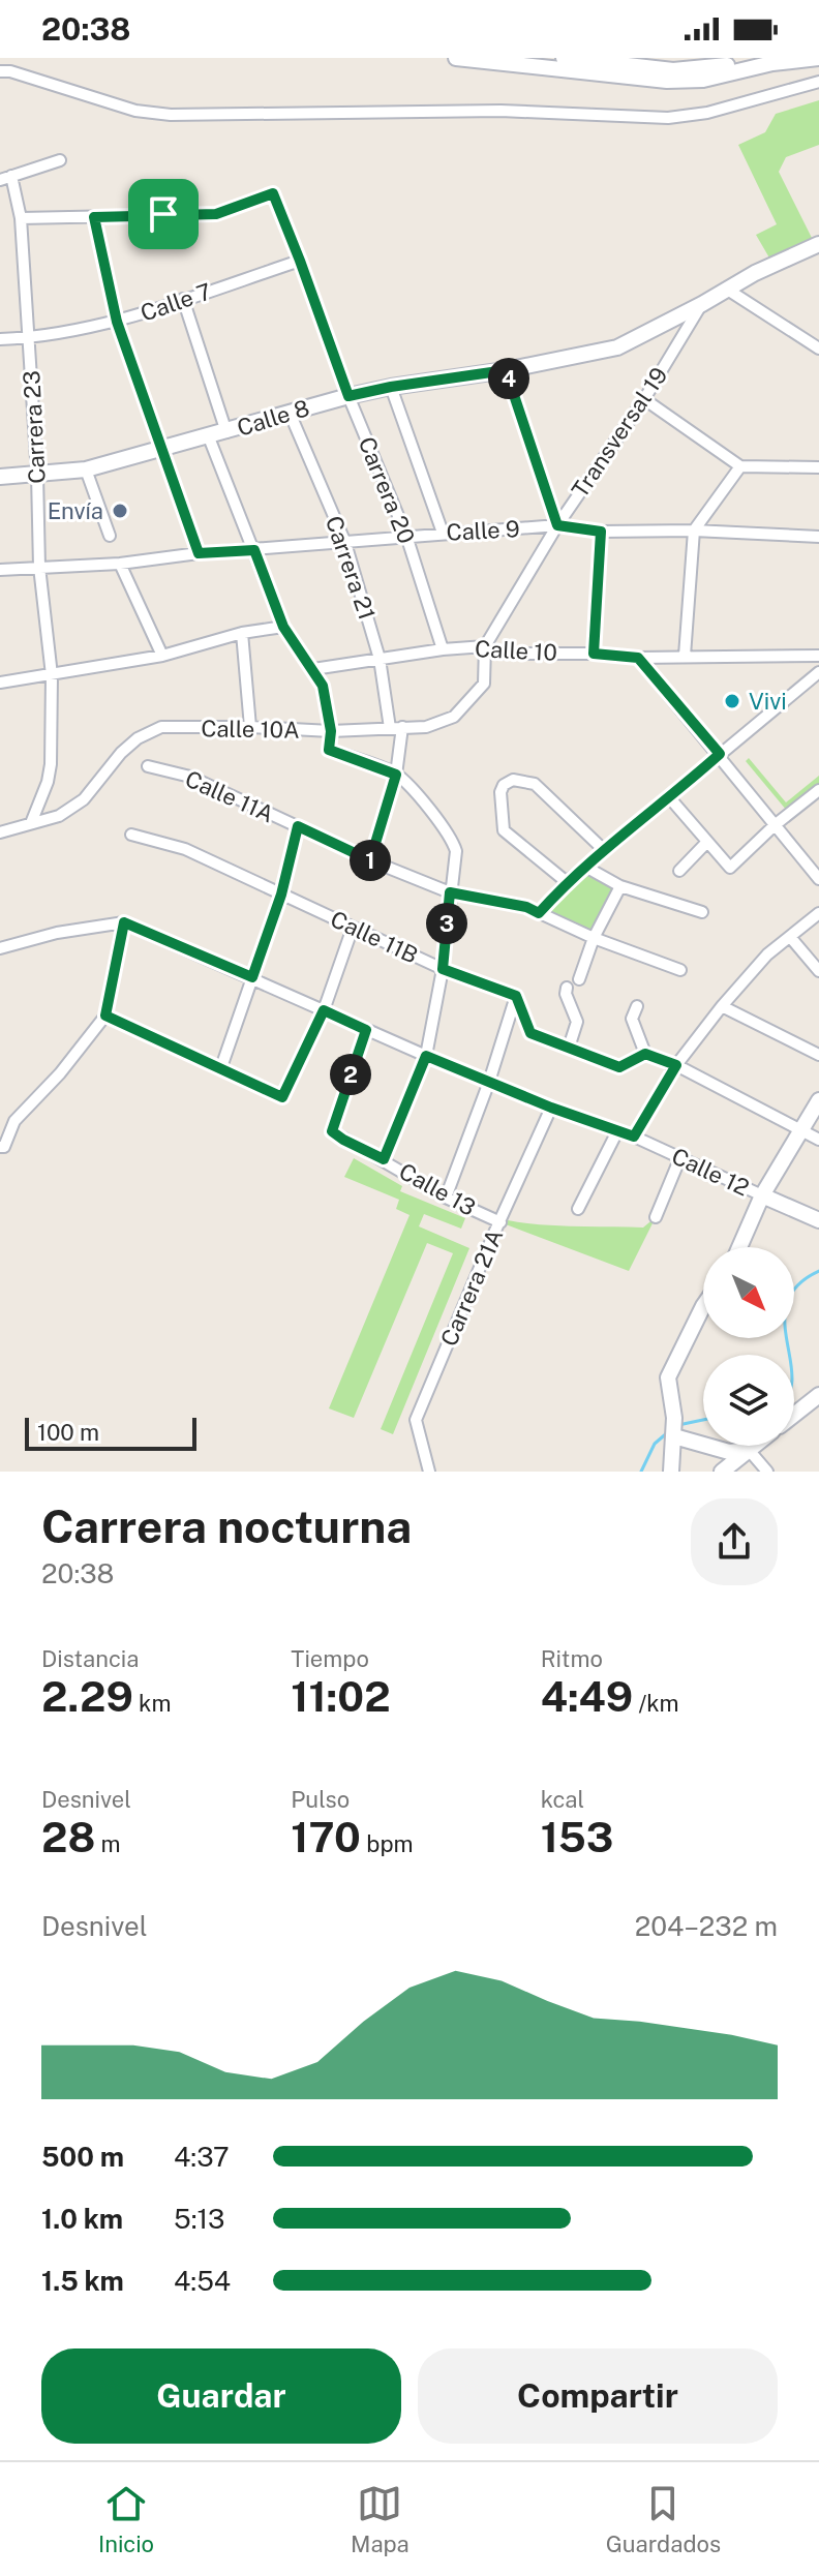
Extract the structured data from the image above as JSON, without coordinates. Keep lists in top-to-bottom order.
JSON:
{
  "streets": {
    "street": [
      "Calle 7",
      "Calle 8",
      "Carrera 23",
      "Transversal 19",
      "Carrera 20",
      "Calle 9",
      "Carrera 21",
      "Calle 10",
      "Calle 10A",
      "Calle 11A",
      "Calle 11B",
      "Calle 12",
      "Calle 13",
      "Carrera 21A"
    ]
  },
  "crossings": [
    ["Calle 7", "Carrera 23"],
    ["Calle 7", "Carrera 20"],
    ["Calle 8", "Carrera 23"],
    ["Calle 8", "Transversal 19"],
    ["Calle 8", "Carrera 20"],
    ["Calle 8", "Carrera 21"],
    ["Carrera 23", "Calle 9"],
    ["Carrera 23", "Calle 10A"],
    ["Transversal 19", "Calle 9"],
    ["Transversal 19", "Calle 10"],
    ["Transversal 19", "Calle 10A"],
    ["Carrera 20", "Calle 9"],
    ["Carrera 20", "Calle 10"],
    ["Calle 9", "Carrera 21"],
    ["Carrera 21", "Calle 10"],
    ["Carrera 21", "Calle 10A"],
    ["Carrera 21", "Calle 11A"],
    ["Calle 10", "Calle 10A"],
    ["Calle 12", "Calle 13"],
    ["Calle 12", "Carrera 21A"],
    ["Calle 13", "Carrera 21A"]
  ],
  "places": ["Envía", "Vivi"],
  "scale_bar": "100 m",
  "north": "bottom right",
  "page": {
    "status": "20:38",
    "pins": [
      "4",
      "1",
      "3",
      "2"
    ],
    "scale": "100 m",
    "heading": ["Carrera nocturna", "20:38"],
    "stats": [
      ["Distancia", "2.29 km"],
      ["Tiempo", "11:02"],
      ["Ritmo", "4:49 /km"],
      ["Desnivel", "28 m"],
      ["Pulso", "170 bpm"],
      ["kcal", "153"]
    ],
    "chart": ["Desnivel", "204–232 m"],
    "list": [
      {
        "name": "500 m",
        "note": "4:37"
      },
      {
        "name": "1.0 km",
        "note": "5:13"
      },
      {
        "name": "1.5 km",
        "note": "4:54"
      }
    ],
    "buttons": ["Guardar", "Compartir"],
    "tabs": ["Inicio", "Mapa", "Guardados"]
  }
}
